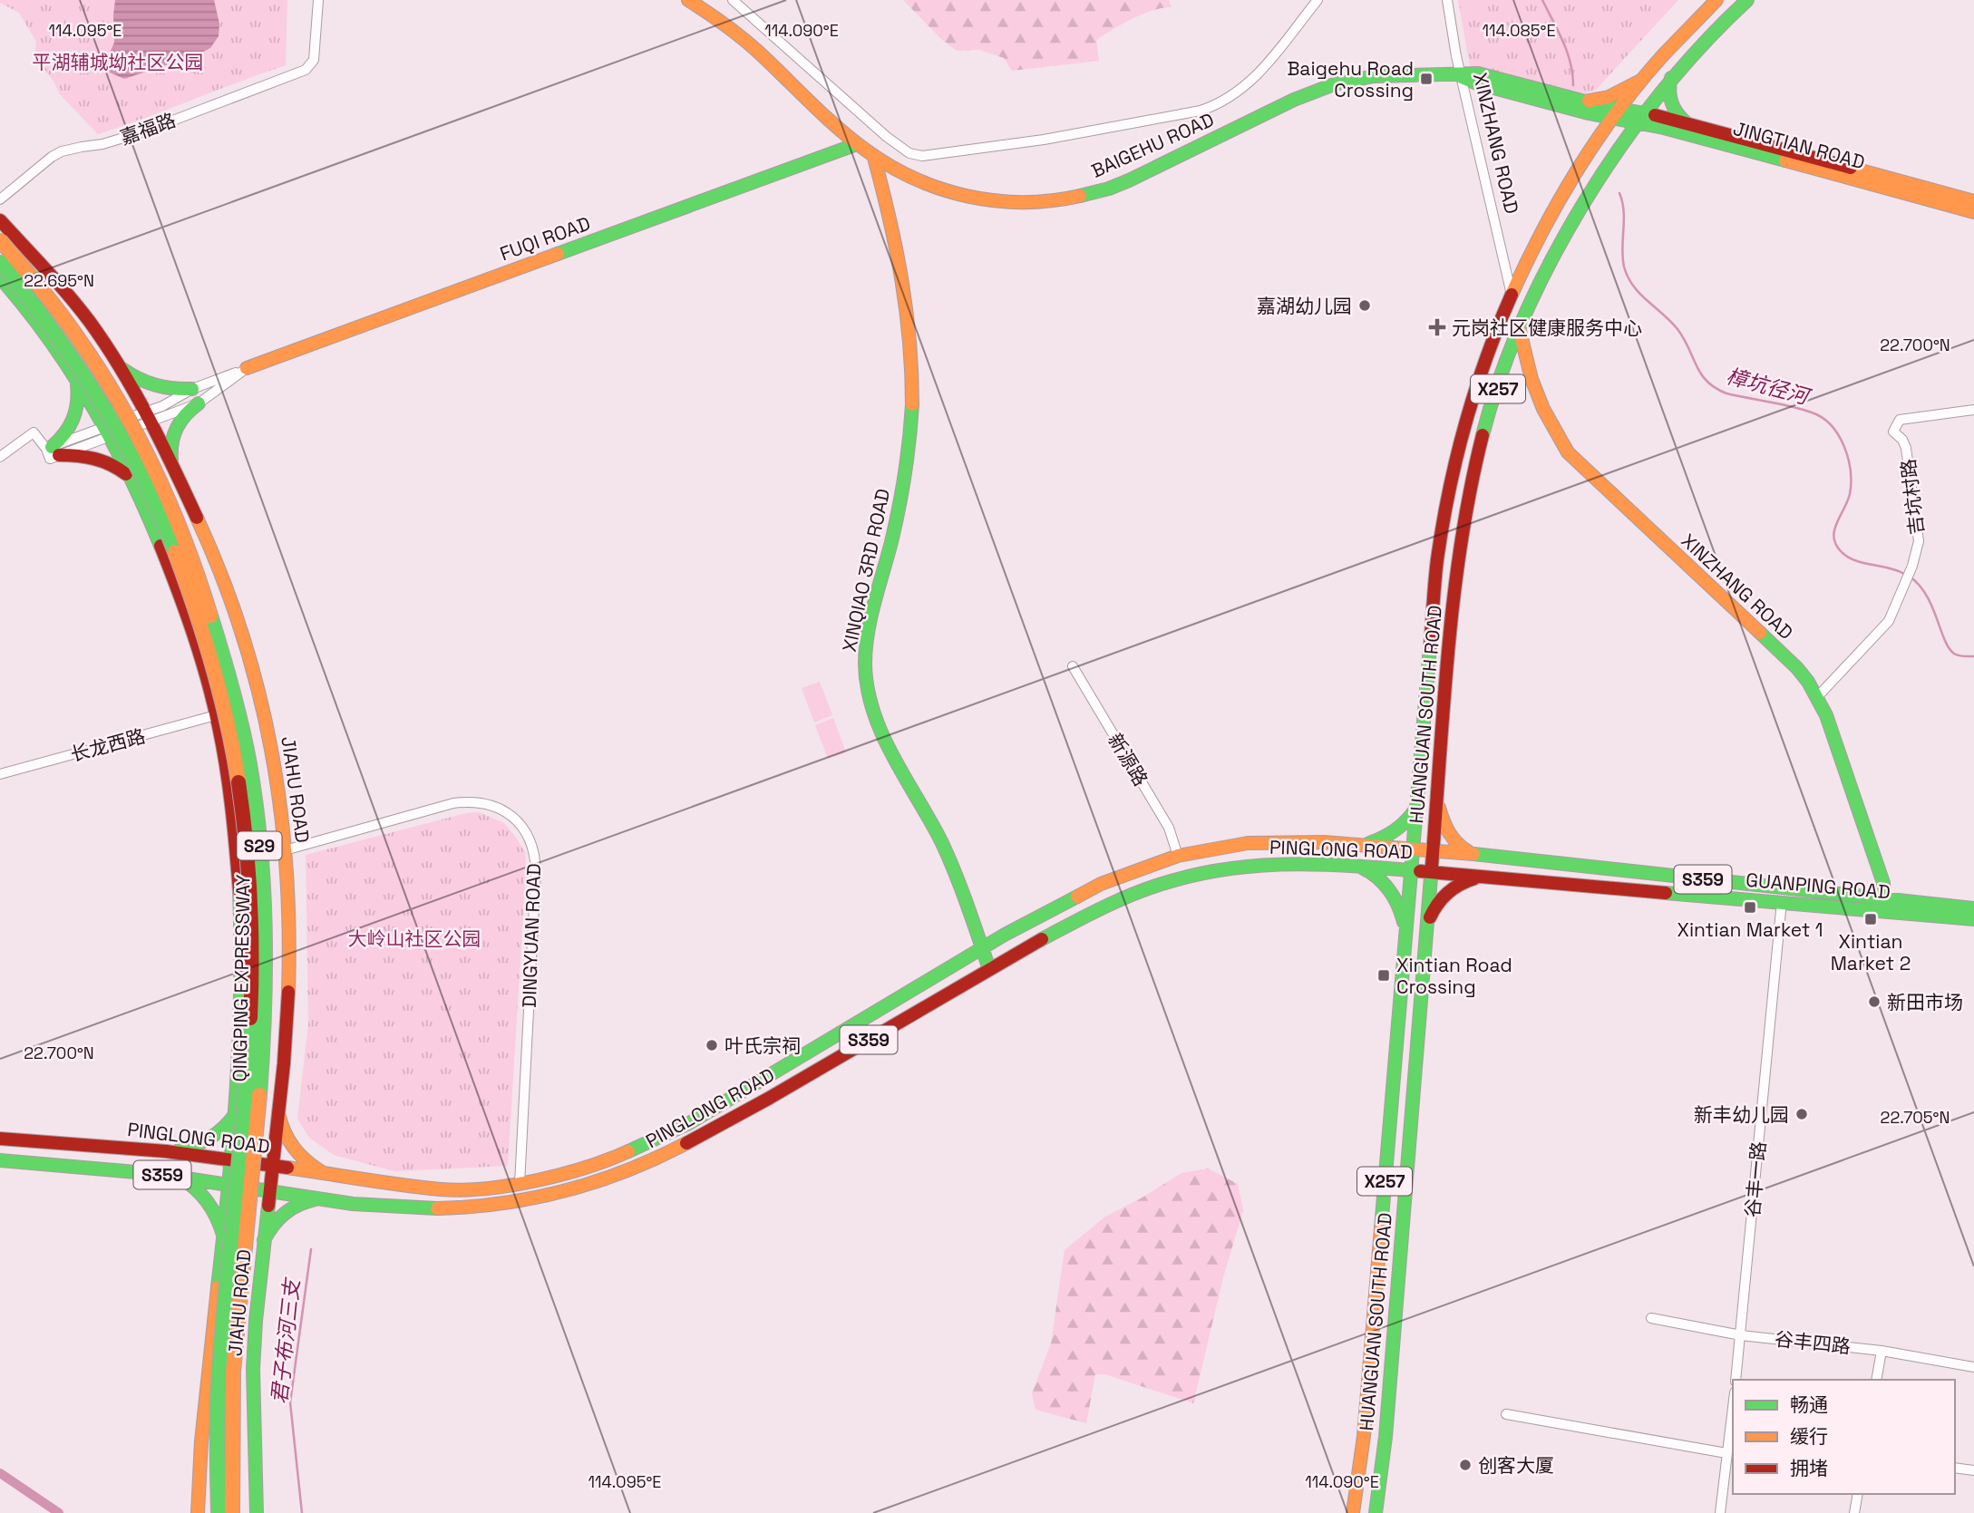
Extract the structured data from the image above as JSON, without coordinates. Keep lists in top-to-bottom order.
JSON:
{
  "streets": {
    "main road": [
      "XINZHANG ROAD",
      "BAIGEHU ROAD",
      "JINGTIAN ROAD",
      "FUQI ROAD",
      "X257",
      "XINQIAO 3RD ROAD",
      "HUANGUAN SOUTH ROAD",
      "JIAHU ROAD",
      "S29",
      "PINGLONG ROAD",
      "S359",
      "GUANPING ROAD",
      "QINGPING EXPRESSWAY"
    ],
    "street": [
      "嘉福路",
      "吉坑村路",
      "长龙西路",
      "新源路",
      "DINGYUAN ROAD",
      "谷丰一路",
      "谷丰四路"
    ]
  },
  "crossings": [
    ["XINZHANG ROAD", "BAIGEHU ROAD"],
    ["XINZHANG ROAD", "吉坑村路"],
    ["XINZHANG ROAD", "HUANGUAN SOUTH ROAD"],
    ["XINZHANG ROAD", "GUANPING ROAD"],
    ["BAIGEHU ROAD", "JINGTIAN ROAD"],
    ["BAIGEHU ROAD", "FUQI ROAD"],
    ["BAIGEHU ROAD", "XINQIAO 3RD ROAD"],
    ["BAIGEHU ROAD", "HUANGUAN SOUTH ROAD"],
    ["JINGTIAN ROAD", "HUANGUAN SOUTH ROAD"],
    ["XINQIAO 3RD ROAD", "PINGLONG ROAD"],
    ["HUANGUAN SOUTH ROAD", "PINGLONG ROAD"],
    ["HUANGUAN SOUTH ROAD", "S359"],
    ["HUANGUAN SOUTH ROAD", "GUANPING ROAD"],
    ["长龙西路", "JIAHU ROAD"],
    ["新源路", "PINGLONG ROAD"],
    ["JIAHU ROAD", "PINGLONG ROAD"],
    ["JIAHU ROAD", "DINGYUAN ROAD"],
    ["PINGLONG ROAD", "S359"],
    ["PINGLONG ROAD", "GUANPING ROAD"],
    ["PINGLONG ROAD", "DINGYUAN ROAD"],
    ["S359", "GUANPING ROAD"],
    ["GUANPING ROAD", "谷丰一路"],
    ["谷丰一路", "谷丰四路"]
  ],
  "water": ["樟坑径河", "君子布河三支"],
  "parks": ["平湖辅城坳社区公园", "大岭山社区公园"],
  "places": {
    "transit": [
      "Baigehu Road Crossing",
      "Xintian Market 1",
      "Xintian Market 2",
      "Xintian Road Crossing"
    ],
    "other": [
      "嘉湖幼儿园",
      "新田市场",
      "叶氏宗祠",
      "新丰幼儿园",
      "创客大厦"
    ],
    "health": ["元岗社区健康服务中心"]
  },
  "legend": ["畅通", "缓行", "拥堵"],
  "coordinates": [
    "114.095°E",
    "114.090°E",
    "114.085°E",
    "22.695°N",
    "22.700°N",
    "22.705°N"
  ]
}
